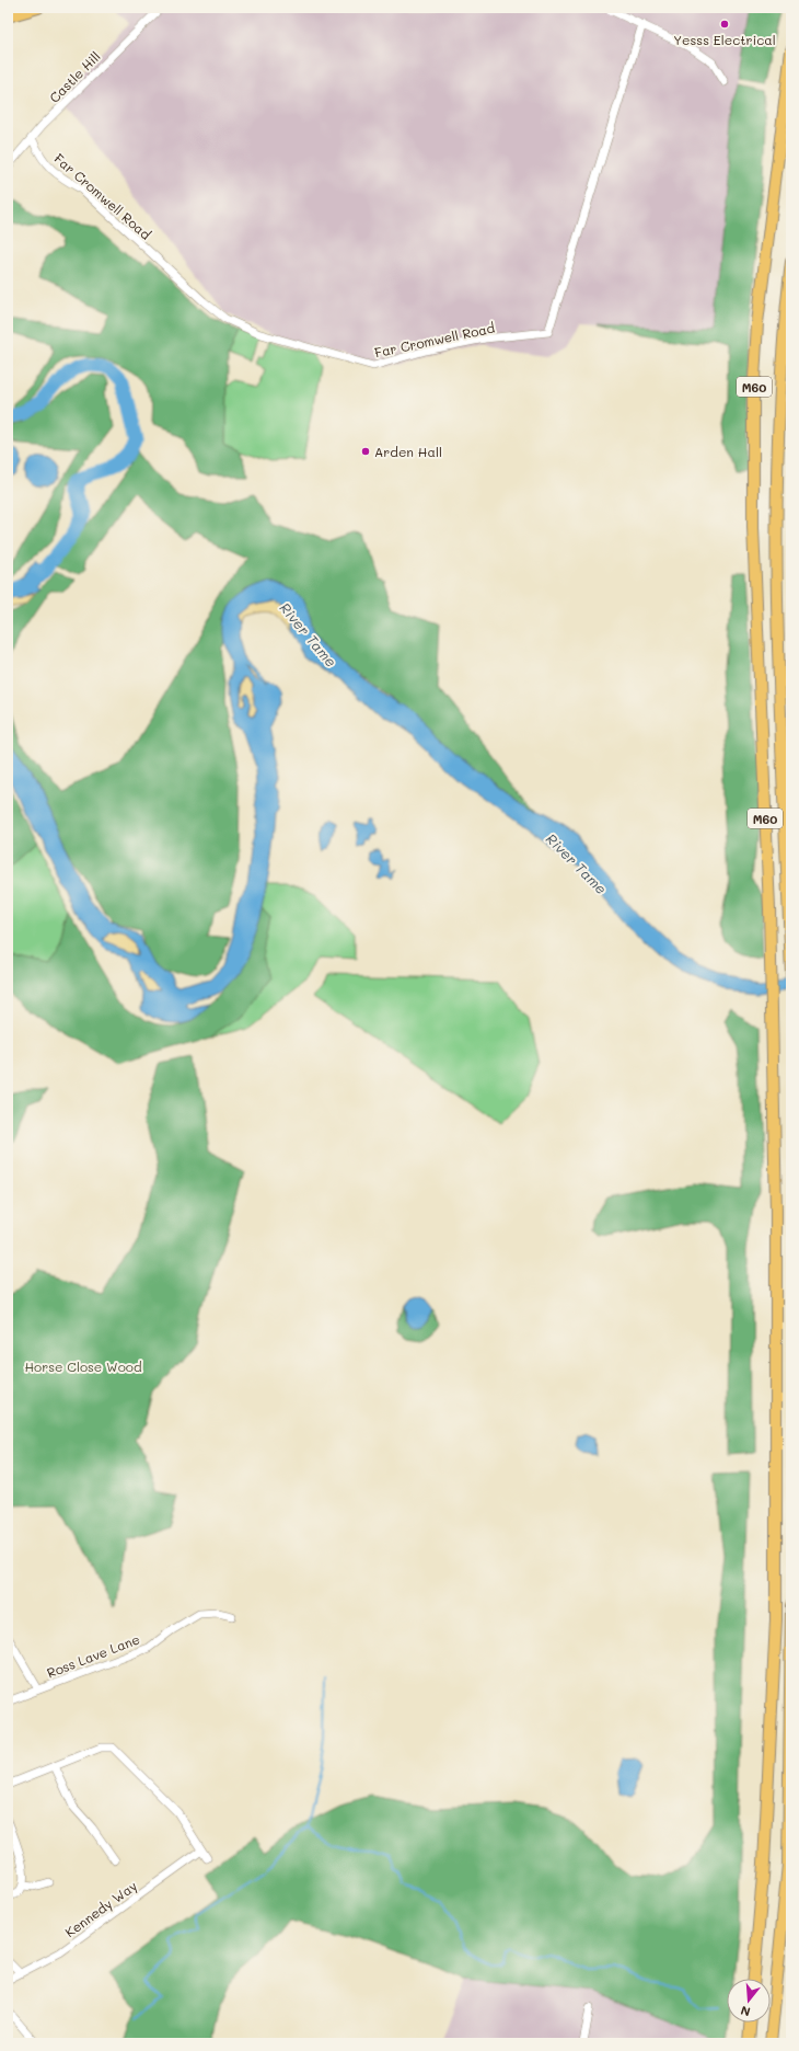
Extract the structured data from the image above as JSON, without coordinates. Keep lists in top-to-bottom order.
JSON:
{
  "streets": {
    "highway": ["M60"],
    "street": [
      "Castle Hill",
      "Far Cromwell Road",
      "Ross Lave Lane",
      "Kennedy Way"
    ]
  },
  "crossings": [
    ["Castle Hill", "Far Cromwell Road"]
  ],
  "water": ["River Tame"],
  "parks": ["Horse Close Wood"],
  "places": ["Yesss Electrical", "Arden Hall"],
  "north": "bottom"
}
